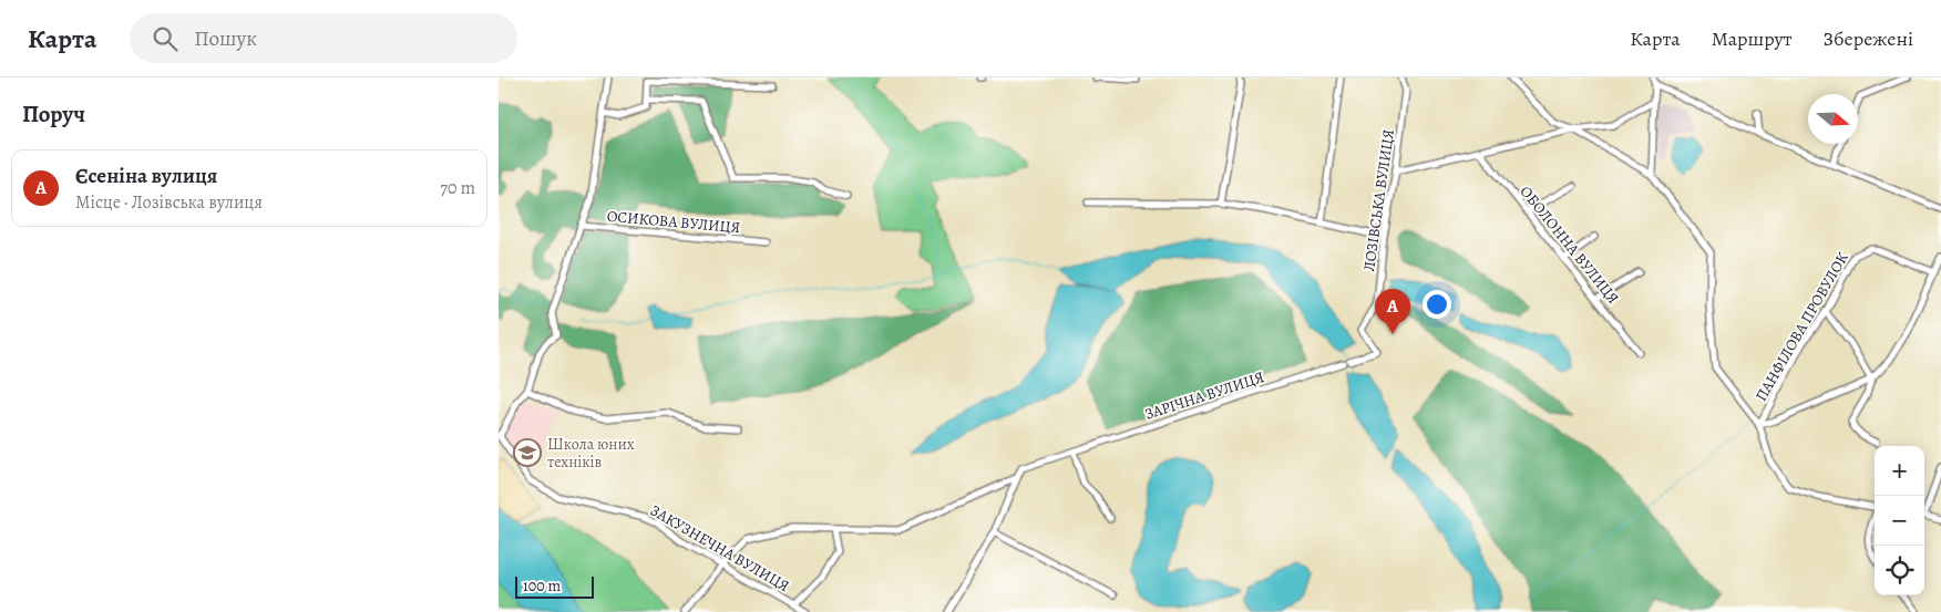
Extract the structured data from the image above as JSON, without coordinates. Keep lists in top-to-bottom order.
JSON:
{
  "streets": {
    "street": [
      "ЛОЗІВСЬКА ВУЛИЦЯ",
      "ОСИКОВА ВУЛИЦЯ",
      "ОБОЛОННА ВУЛИЦЯ",
      "ПАНФІЛОВА ПРОВУЛОК",
      "ЗАРІЧНА ВУЛИЦЯ",
      "ЗАКУЗНЕЧНА ВУЛИЦЯ"
    ]
  },
  "crossings": [
    ["ЗАРІЧНА ВУЛИЦЯ", "ЗАКУЗНЕЧНА ВУЛИЦЯ"]
  ],
  "places": {
    "school or university": ["Школа юних техніків"]
  },
  "scale_bar": "100 m",
  "north": "right",
  "page": {
    "header": "Карта",
    "search": "Пошук",
    "nav": ["Карта", "Маршрут", "Збережені"],
    "heading": "Поруч",
    "list": [
      {
        "mark": "A",
        "name": "Єсеніна вулиця",
        "note": "Місце · Лозівська вулиця",
        "value": "70 m"
      }
    ],
    "pins": "A",
    "map_buttons": ["+", "−"],
    "scale": "100 m"
  }
}
